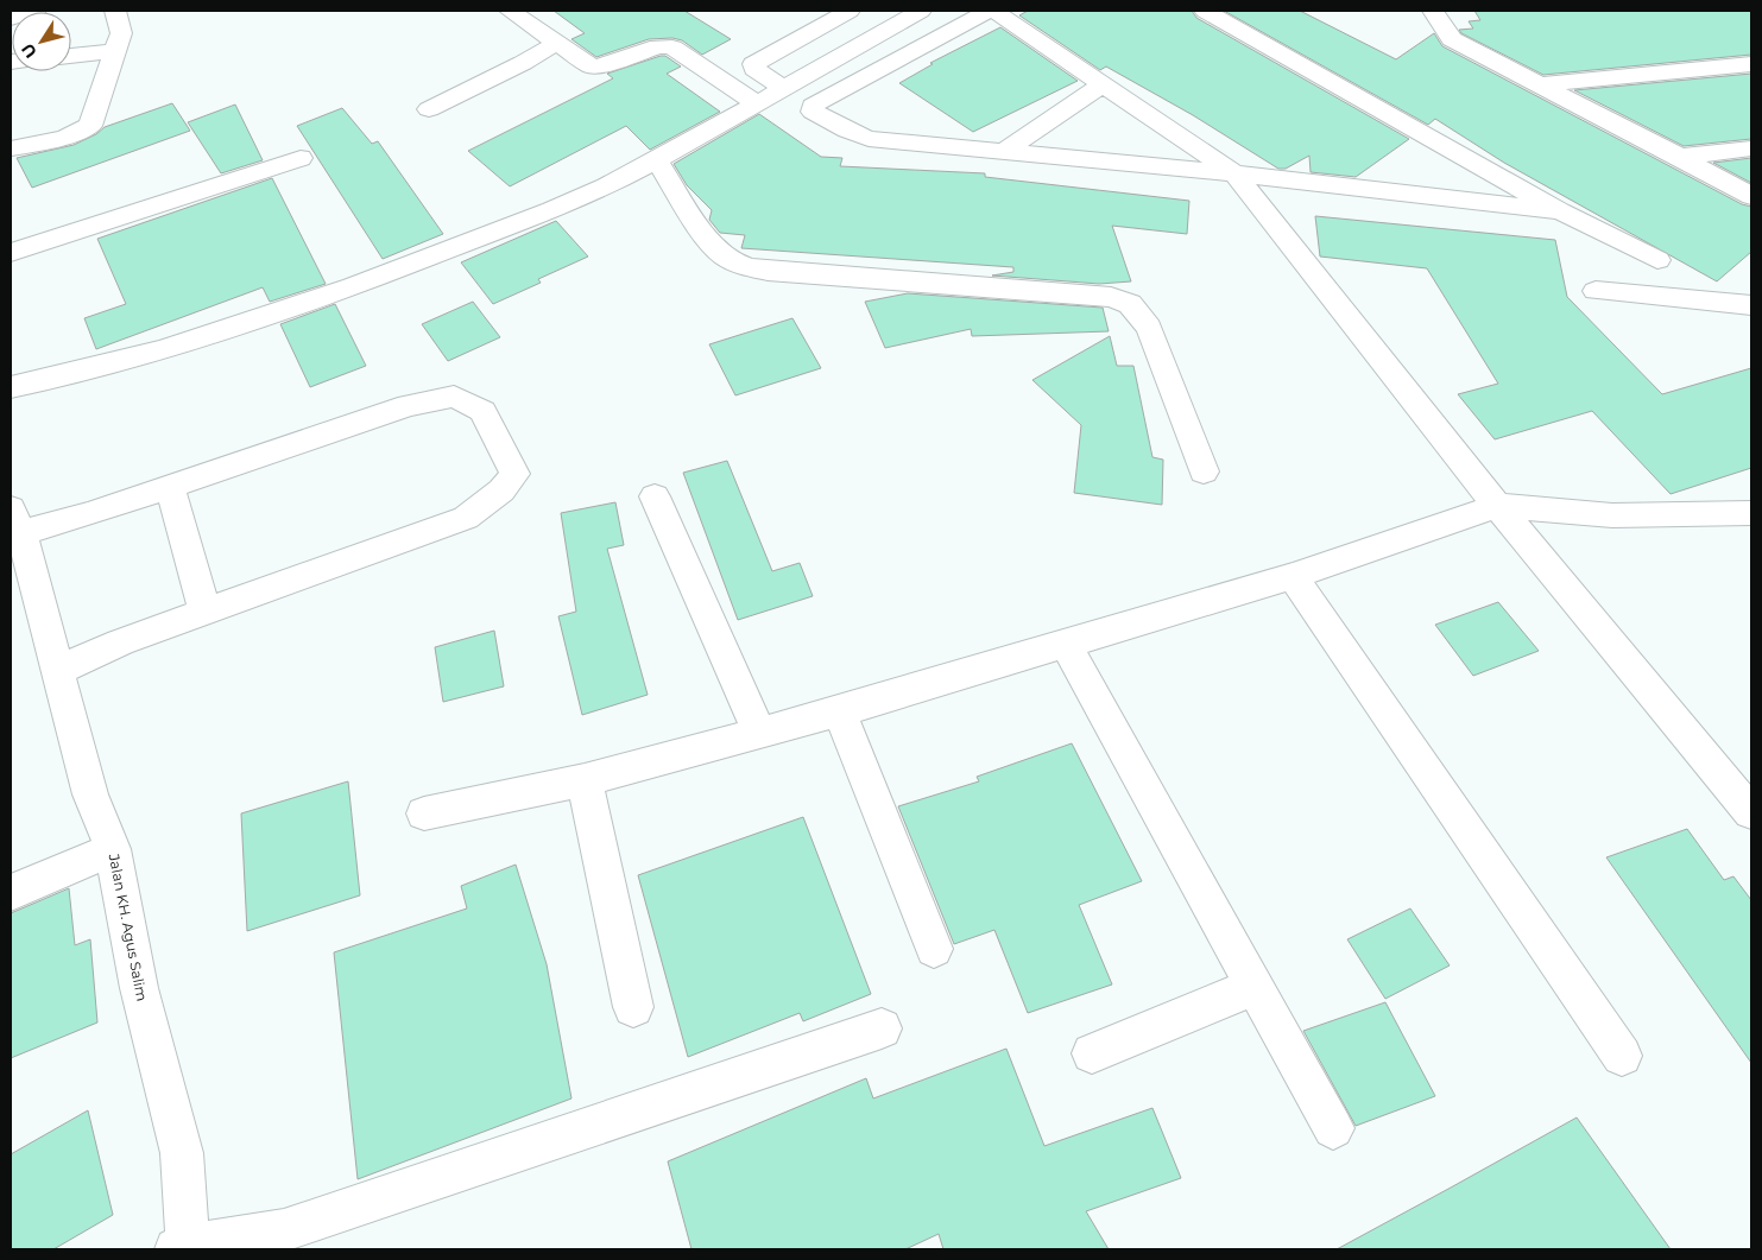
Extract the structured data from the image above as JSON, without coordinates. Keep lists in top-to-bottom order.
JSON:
{
  "streets": {
    "street": ["Jalan KH. Agus Salim"]
  },
  "north": "bottom left"
}
